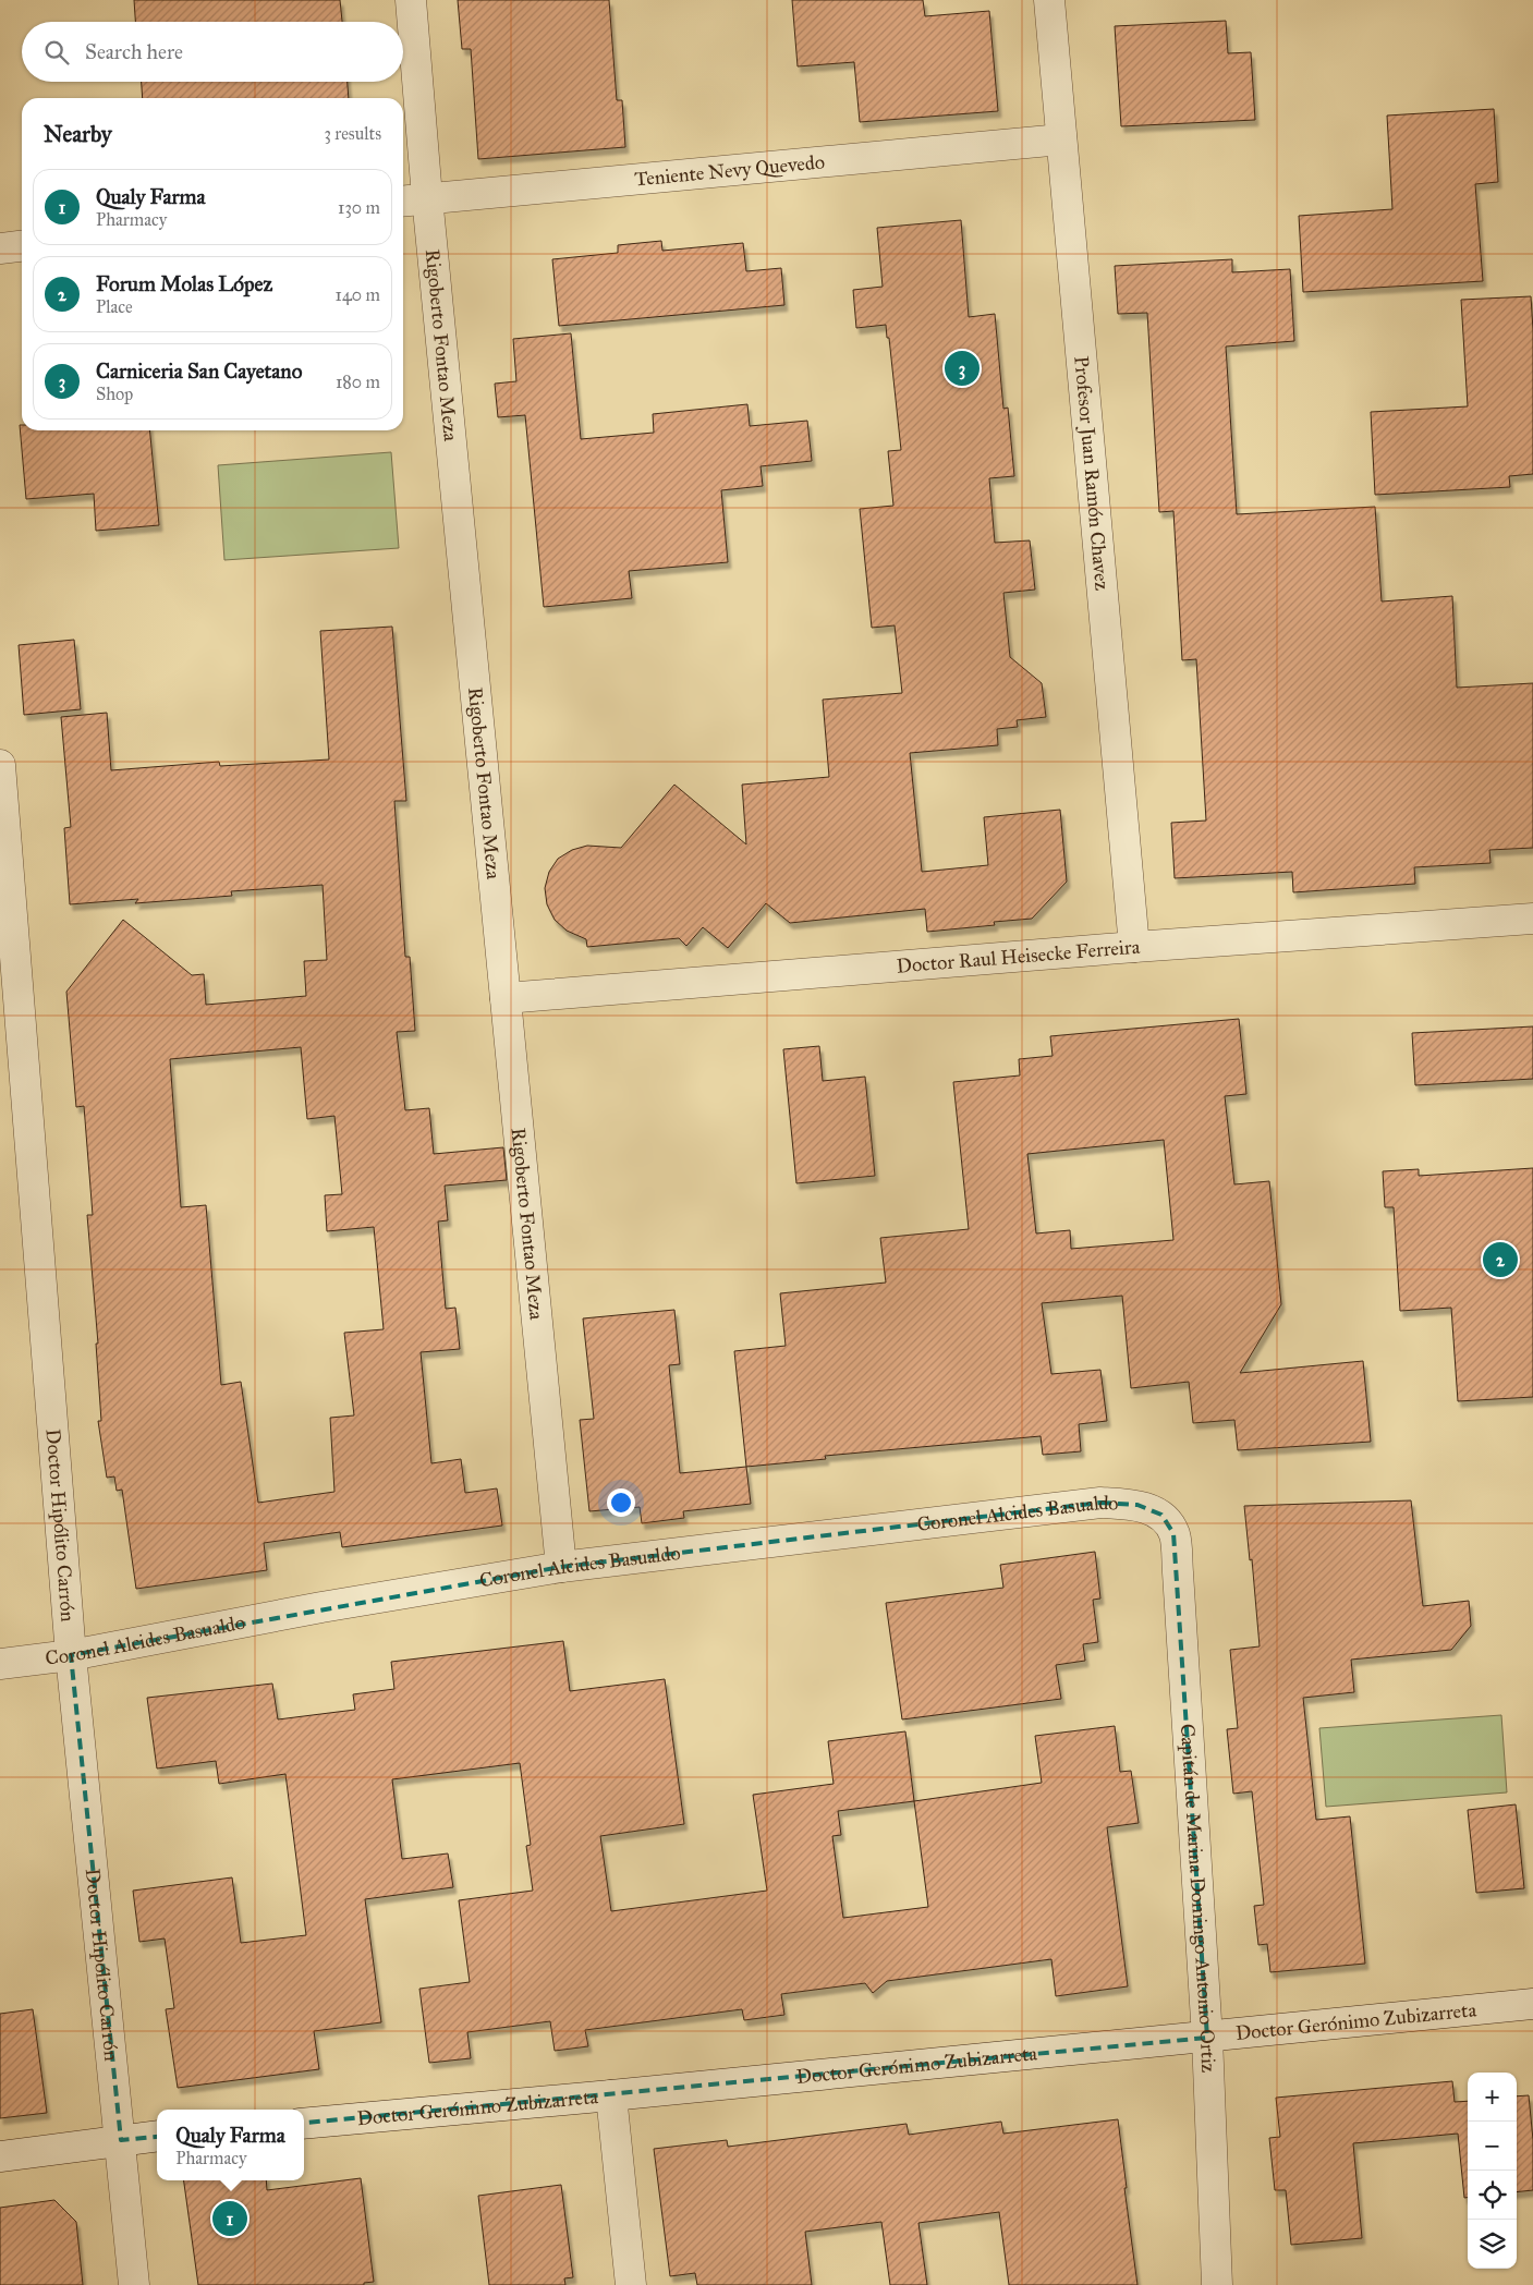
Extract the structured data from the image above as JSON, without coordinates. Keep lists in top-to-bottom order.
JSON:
{
  "streets": {
    "street": [
      "Teniente Nevy Quevedo",
      "Rigoberto Fontao Meza",
      "Profesor Juan Ramón Chavez",
      "Doctor Raul Heisecke Ferreira",
      "Coronel Alcides Basualdo",
      "Doctor Hipólito Carrón",
      "Capitán de Marina Domingo Antonio Ortiz",
      "Doctor Gerónimo Zubizarreta"
    ]
  },
  "crossings": [
    ["Teniente Nevy Quevedo", "Rigoberto Fontao Meza"],
    ["Teniente Nevy Quevedo", "Profesor Juan Ramón Chavez"],
    ["Rigoberto Fontao Meza", "Doctor Raul Heisecke Ferreira"],
    ["Rigoberto Fontao Meza", "Coronel Alcides Basualdo"],
    ["Profesor Juan Ramón Chavez", "Doctor Raul Heisecke Ferreira"],
    ["Coronel Alcides Basualdo", "Doctor Hipólito Carrón"],
    ["Coronel Alcides Basualdo", "Capitán de Marina Domingo Antonio Ortiz"],
    ["Capitán de Marina Domingo Antonio Ortiz", "Doctor Gerónimo Zubizarreta"]
  ],
  "page": {
    "search": "Search here",
    "heading": ["Nearby", "3 results"],
    "list": [
      {
        "mark": "1",
        "name": "Qualy Farma",
        "note": "Pharmacy",
        "value": "130 m"
      },
      {
        "mark": "2",
        "name": "Forum Molas López",
        "note": "Place",
        "value": "140 m"
      },
      {
        "mark": "3",
        "name": "Carniceria San Cayetano",
        "note": "Shop",
        "value": "180 m"
      }
    ],
    "pins": ["3", "2", "1"],
    "map_buttons": ["+", "−"],
    "popup": ["Qualy Farma", "Pharmacy"]
  }
}
